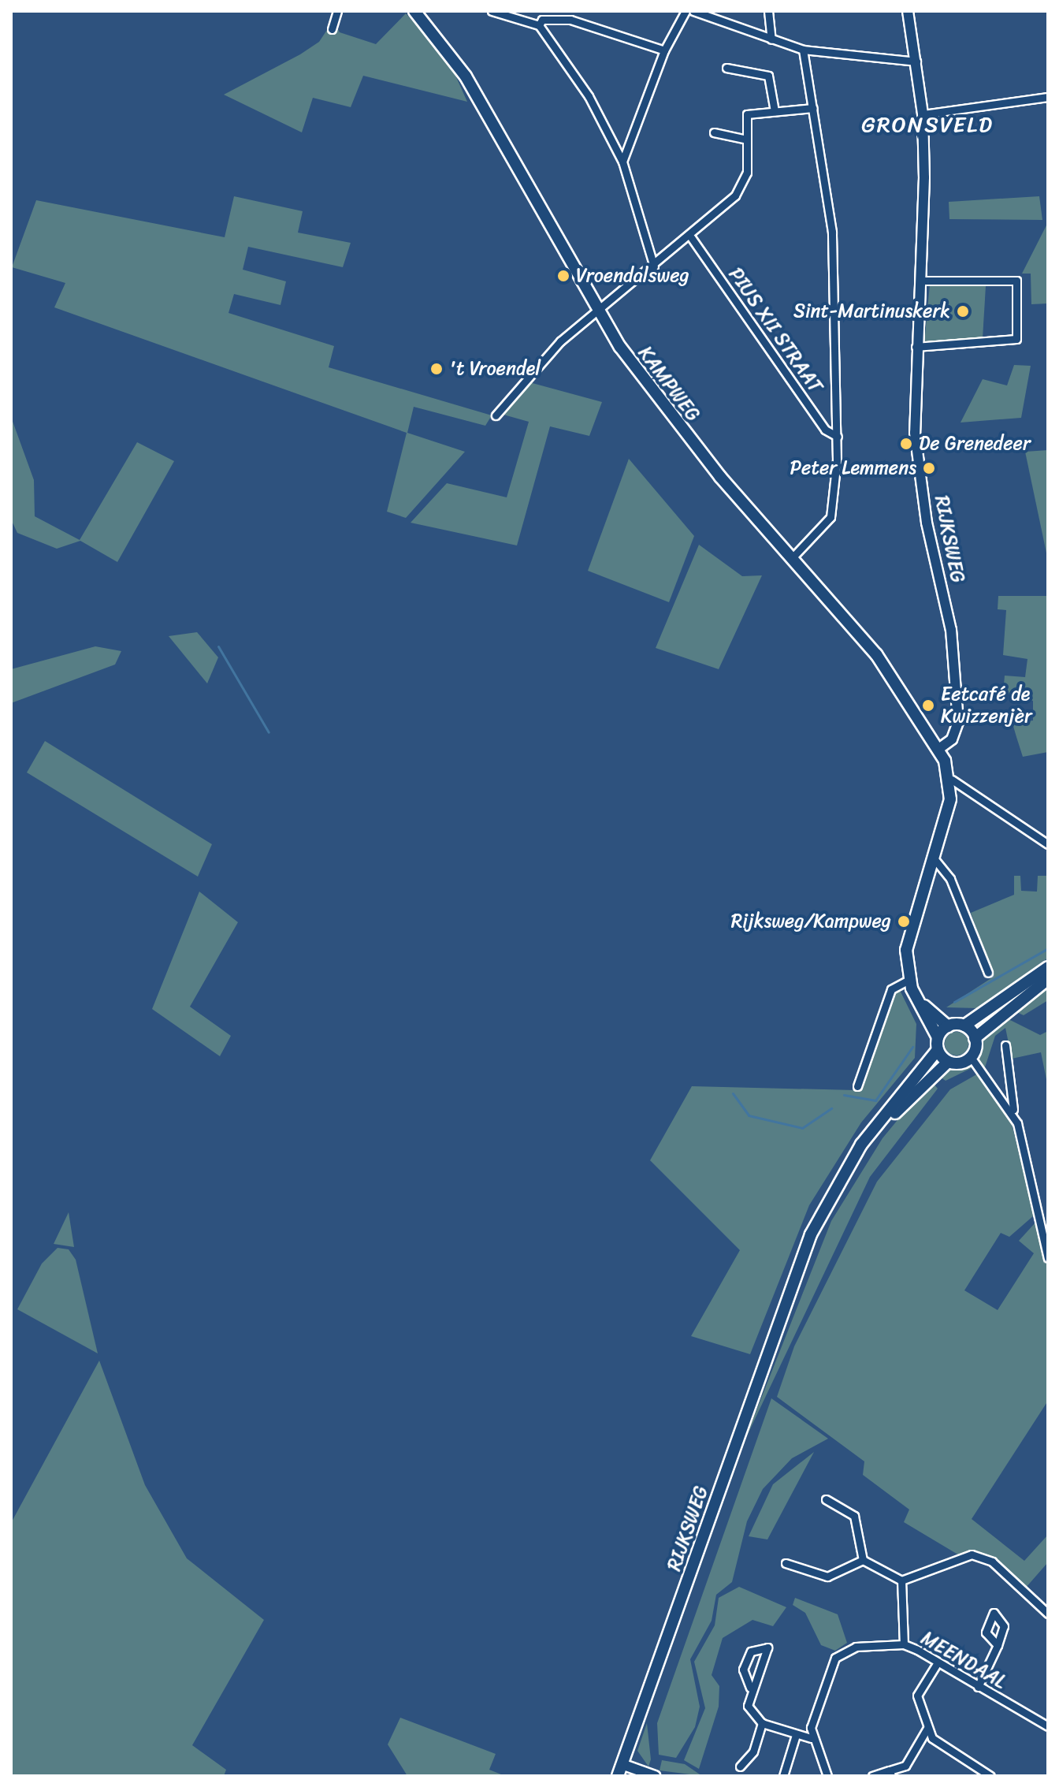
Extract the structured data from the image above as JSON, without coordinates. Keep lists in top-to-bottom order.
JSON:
{
  "streets": {
    "main road": ["KAMPWEG", "RIJKSWEG"],
    "street": ["PIUS XII STRAAT", "MEENDAAL"]
  },
  "crossings": [
    ["KAMPWEG", "RIJKSWEG"]
  ],
  "districts": ["GRONSVELD"],
  "places": [
    "Vroendalsweg",
    "Sint-Martinuskerk",
    "'t Vroendel",
    "De Grenedeer",
    "Peter Lemmens",
    "Eetcafé de Kwizzenjèr",
    "Rijksweg/Kampweg"
  ]
}
